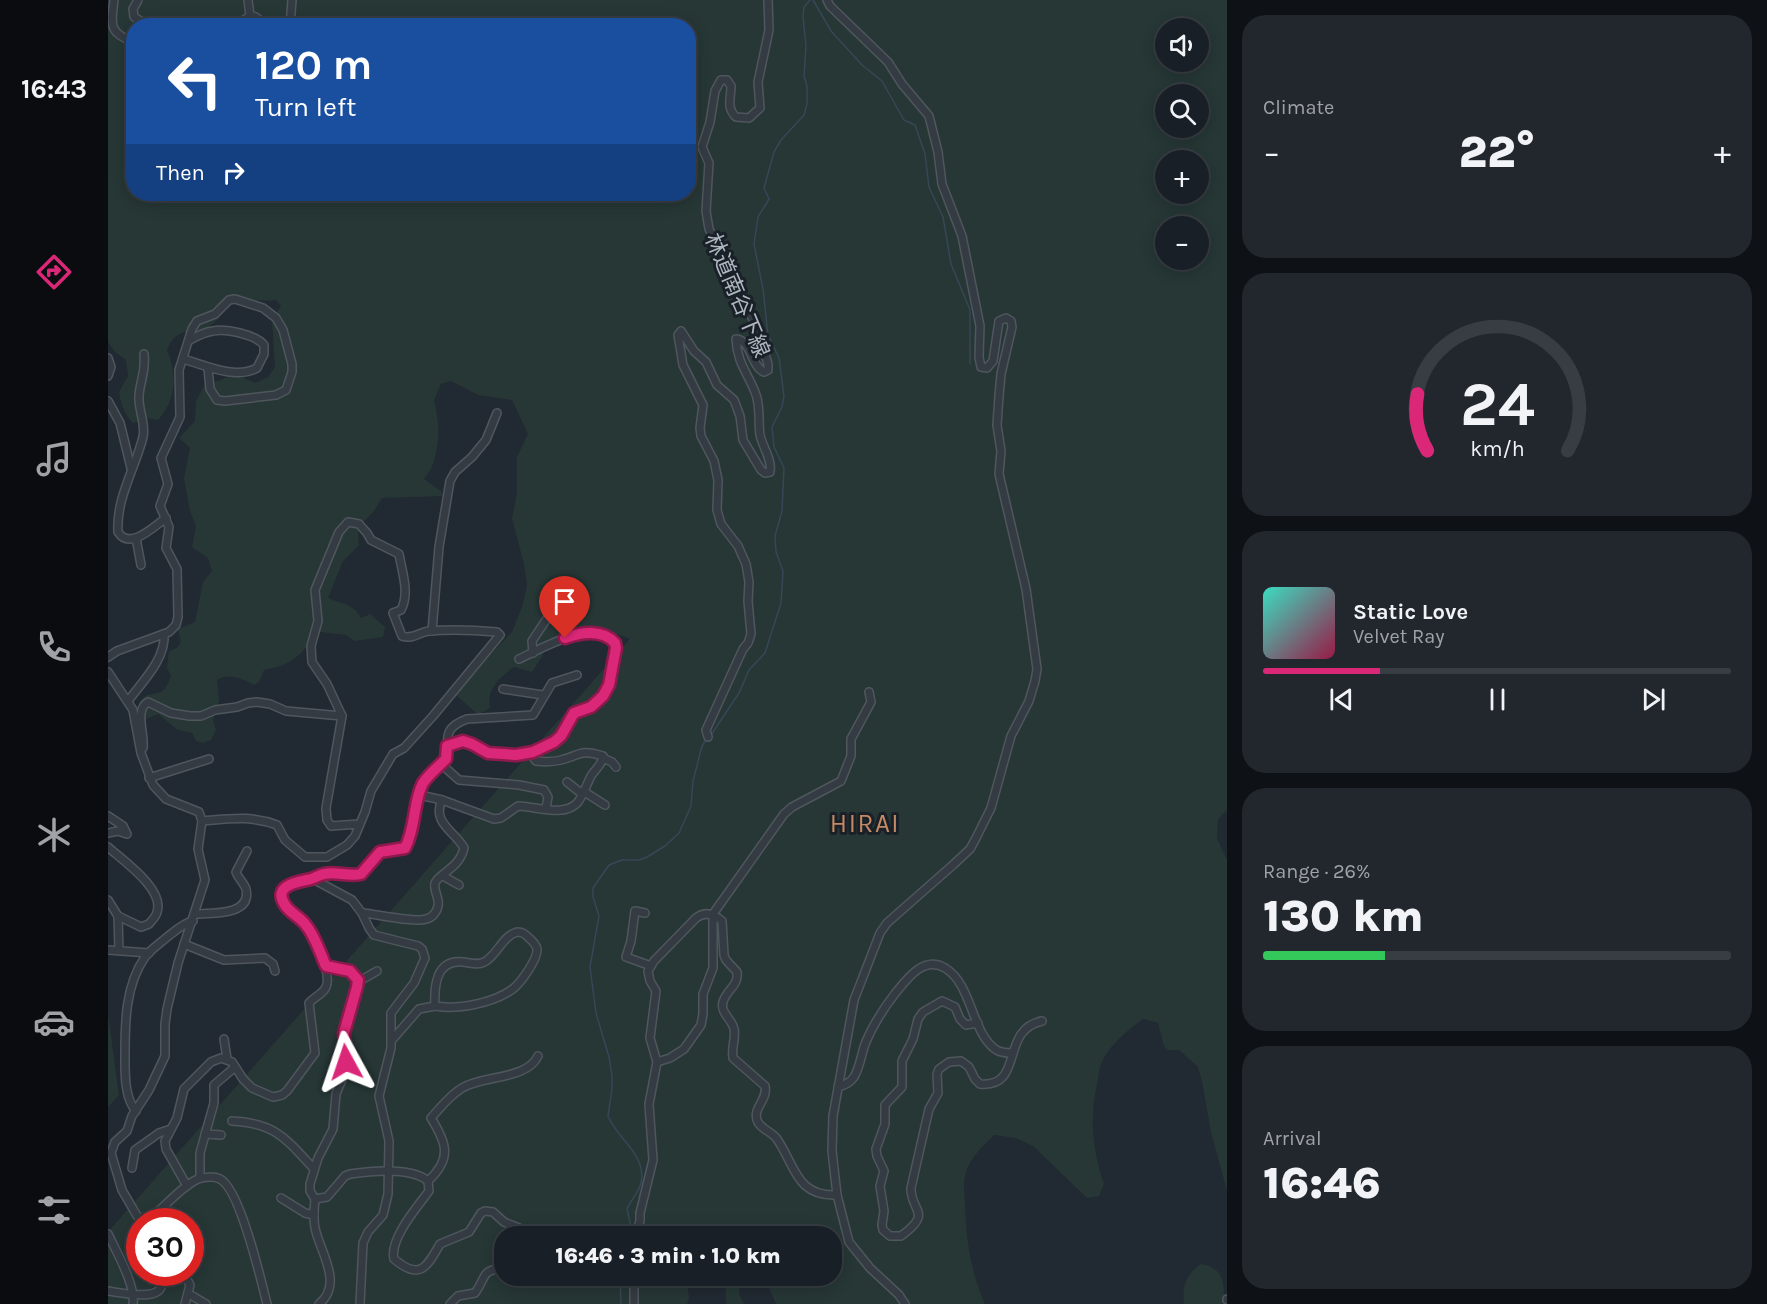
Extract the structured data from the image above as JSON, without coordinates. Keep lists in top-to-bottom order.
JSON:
{
  "streets": {
    "street": ["林道南谷下線"]
  },
  "districts": ["HIRAI"],
  "page": {
    "tabs": "16:43",
    "tile": [
      "Climate",
      ["Range · 26%", "130 km"],
      ["Arrival", "16:46"]
    ],
    "map_buttons": ["+", "−"],
    "turn": ["120 m", "Turn left"],
    "heat": ["−", "22°", "+"],
    "then": "Then",
    "song": ["Static Love", "Velvet Ray"],
    "limit": "30",
    "trip": "16:46 · 3 min · 1.0 km",
    "gauge": ["24", "km/h"]
  }
}
